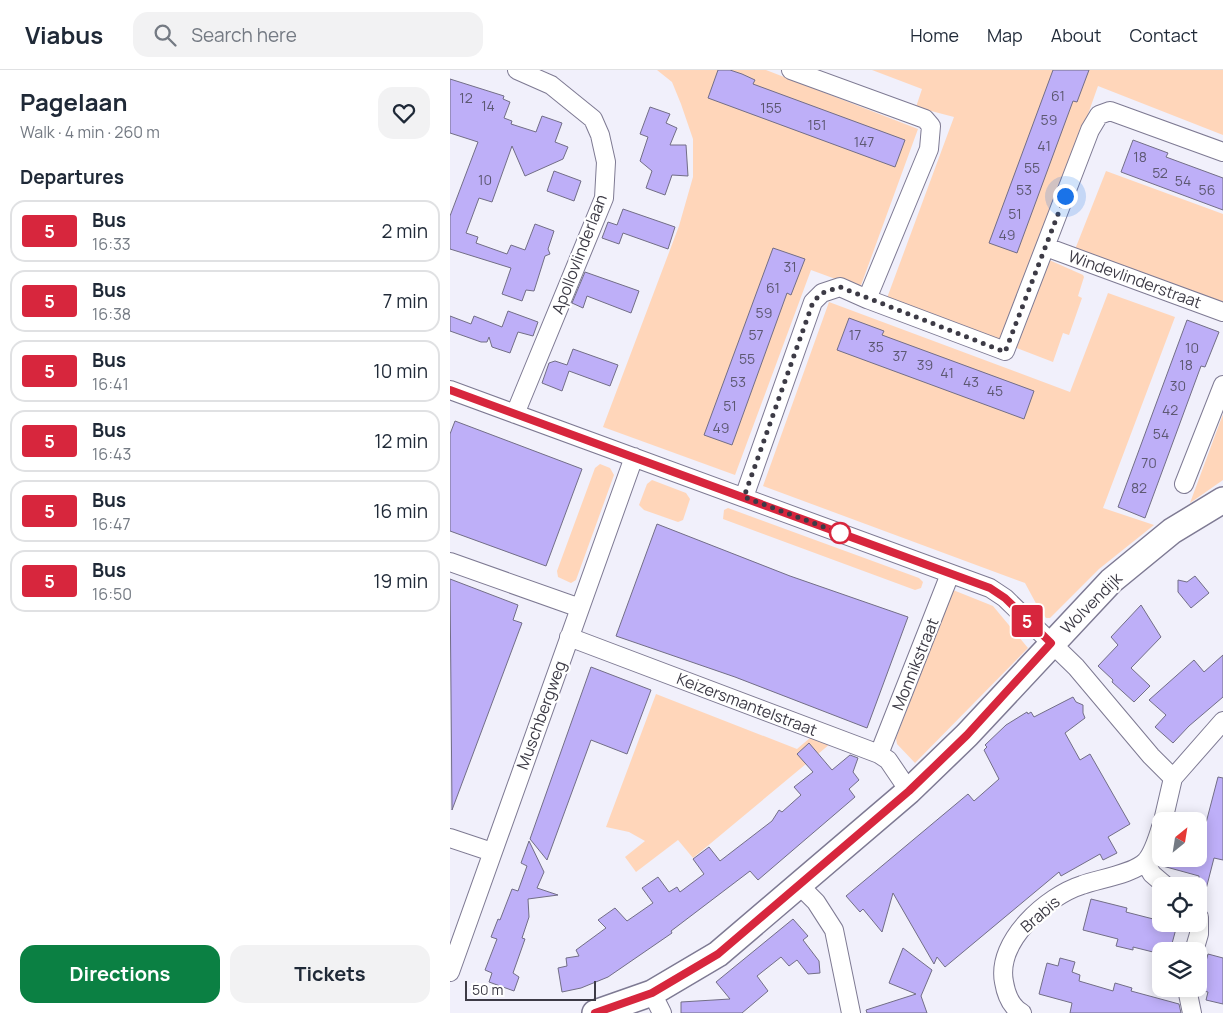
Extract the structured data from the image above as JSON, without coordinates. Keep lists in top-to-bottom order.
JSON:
{
  "streets": {
    "street": [
      "Apollovlinderlaan",
      "Windevlinderstraat",
      "Wolvendijk",
      "Monnikstraat",
      "Keizersmantelstraat",
      "Muschbergweg",
      "Brabis"
    ]
  },
  "crossings": [
    ["Wolvendijk", "Keizersmantelstraat"],
    ["Monnikstraat", "Keizersmantelstraat"],
    ["Keizersmantelstraat", "Muschbergweg"]
  ],
  "lines": ["bus line 5"],
  "house_numbers": [
    "61",
    "12",
    "14",
    "155",
    "59",
    "151",
    "147",
    "41",
    "18",
    "55",
    "52",
    "10",
    "54",
    "53",
    "56",
    "51",
    "49",
    "31",
    "61",
    "59",
    "57",
    "17",
    "35",
    "10",
    "37",
    "55",
    "39",
    "18",
    "41",
    "53",
    "43",
    "30",
    "45",
    "51",
    "42",
    "49",
    "54",
    "70",
    "82"
  ],
  "scale_bar": "50 m",
  "north": "top right",
  "page": {
    "header": "Viabus",
    "search": "Search here",
    "nav": [
      "Home",
      "Map",
      "About",
      "Contact"
    ],
    "heading": [
      ["Pagelaan", "Walk · 4 min · 260 m"],
      "Departures"
    ],
    "on_map": "5",
    "list": [
      {
        "mark": "5",
        "name": "Bus",
        "note": "16:33",
        "value": "2 min"
      },
      {
        "mark": "5",
        "name": "Bus",
        "note": "16:38",
        "value": "7 min"
      },
      {
        "mark": "5",
        "name": "Bus",
        "note": "16:41",
        "value": "10 min"
      },
      {
        "mark": "5",
        "name": "Bus",
        "note": "16:43",
        "value": "12 min"
      },
      {
        "mark": "5",
        "name": "Bus",
        "note": "16:47",
        "value": "16 min"
      },
      {
        "mark": "5",
        "name": "Bus",
        "note": "16:50",
        "value": "19 min"
      }
    ],
    "buttons": ["Directions", "Tickets"],
    "scale": "50 m"
  }
}
